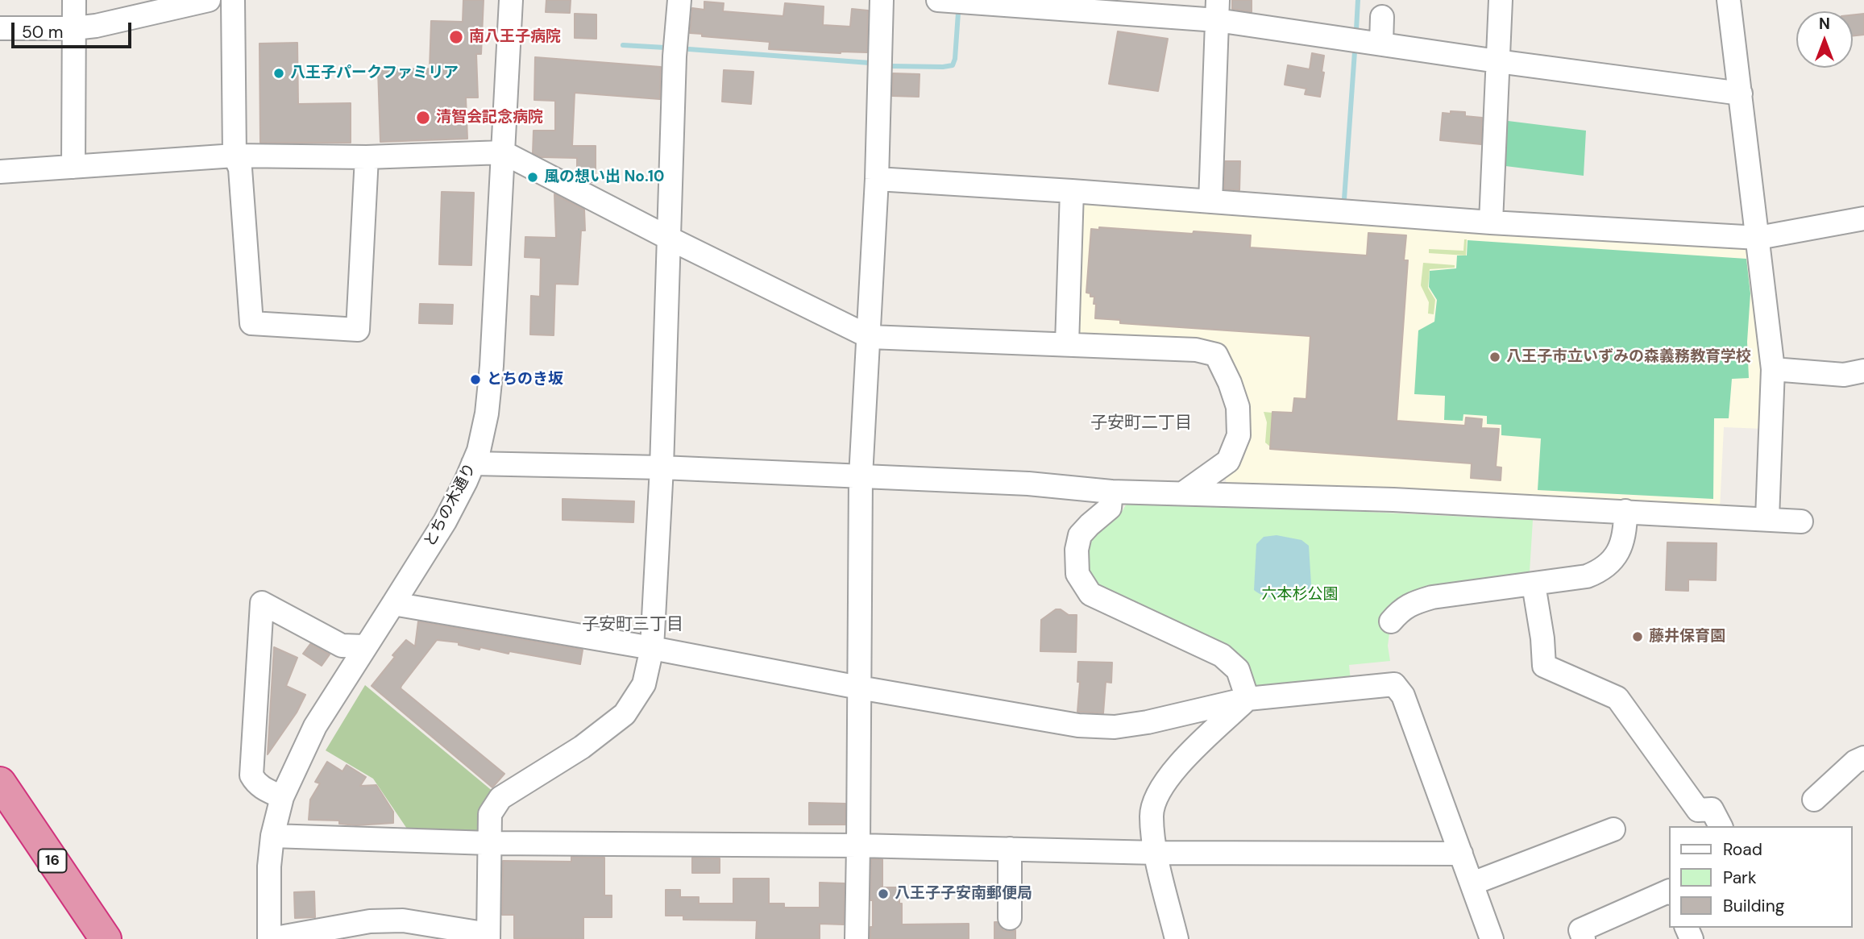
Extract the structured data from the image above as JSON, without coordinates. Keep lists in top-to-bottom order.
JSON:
{
  "streets": {
    "highway": ["16"],
    "street": ["とちの木通り"]
  },
  "districts": ["子安町二丁目", "子安町三丁目"],
  "parks": ["六本杉公園"],
  "places": [
    "南八王子病院",
    "八王子パークファミリア",
    "清智会記念病院",
    "風の想い出 No.10",
    "八王子市立いずみの森義務教育学校",
    "とちのき坂",
    "藤井保育園",
    "八王子子安南郵便局"
  ],
  "legend": ["Road", "Park", "Building"],
  "scale_bar": "50 m",
  "north": "top"
}
